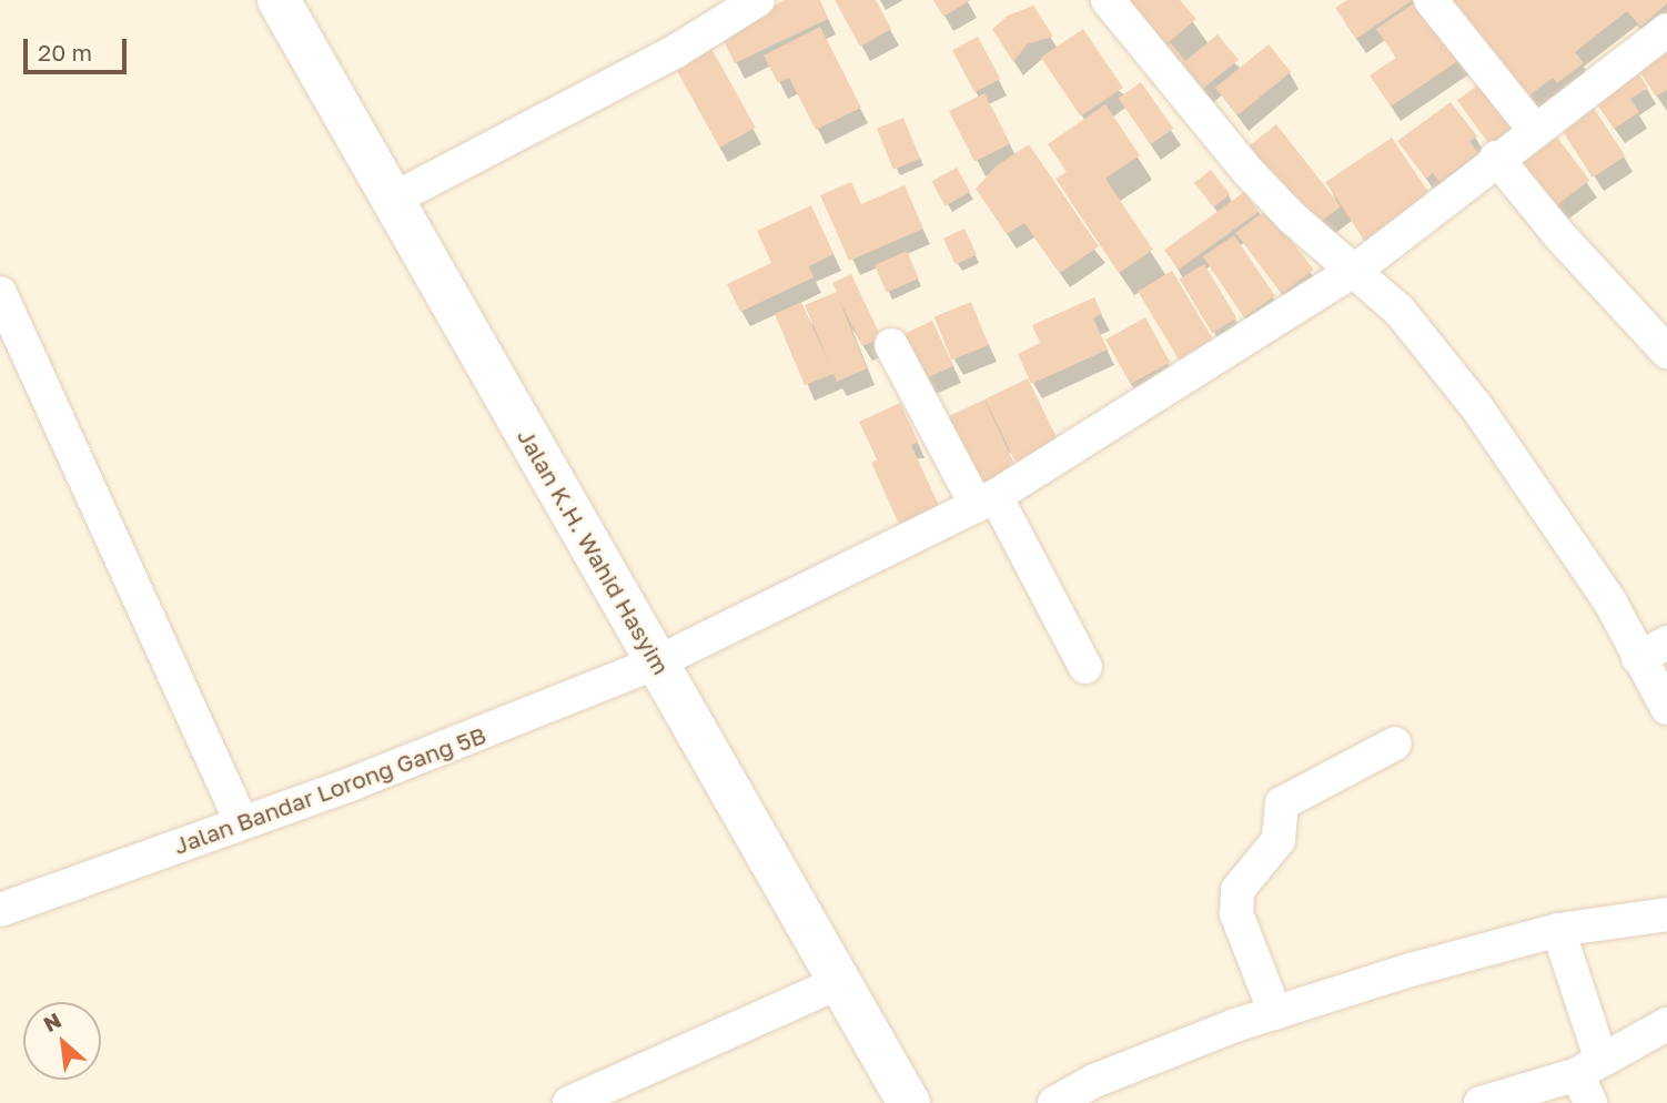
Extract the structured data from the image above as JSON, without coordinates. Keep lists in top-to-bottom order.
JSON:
{
  "streets": {
    "main road": ["Jalan K.H. Wahid Hasyim"],
    "street": ["Jalan Bandar Lorong Gang 5B"]
  },
  "crossings": [
    ["Jalan K.H. Wahid Hasyim", "Jalan Bandar Lorong Gang 5B"]
  ],
  "scale_bar": "20 m",
  "north": "top left"
}
